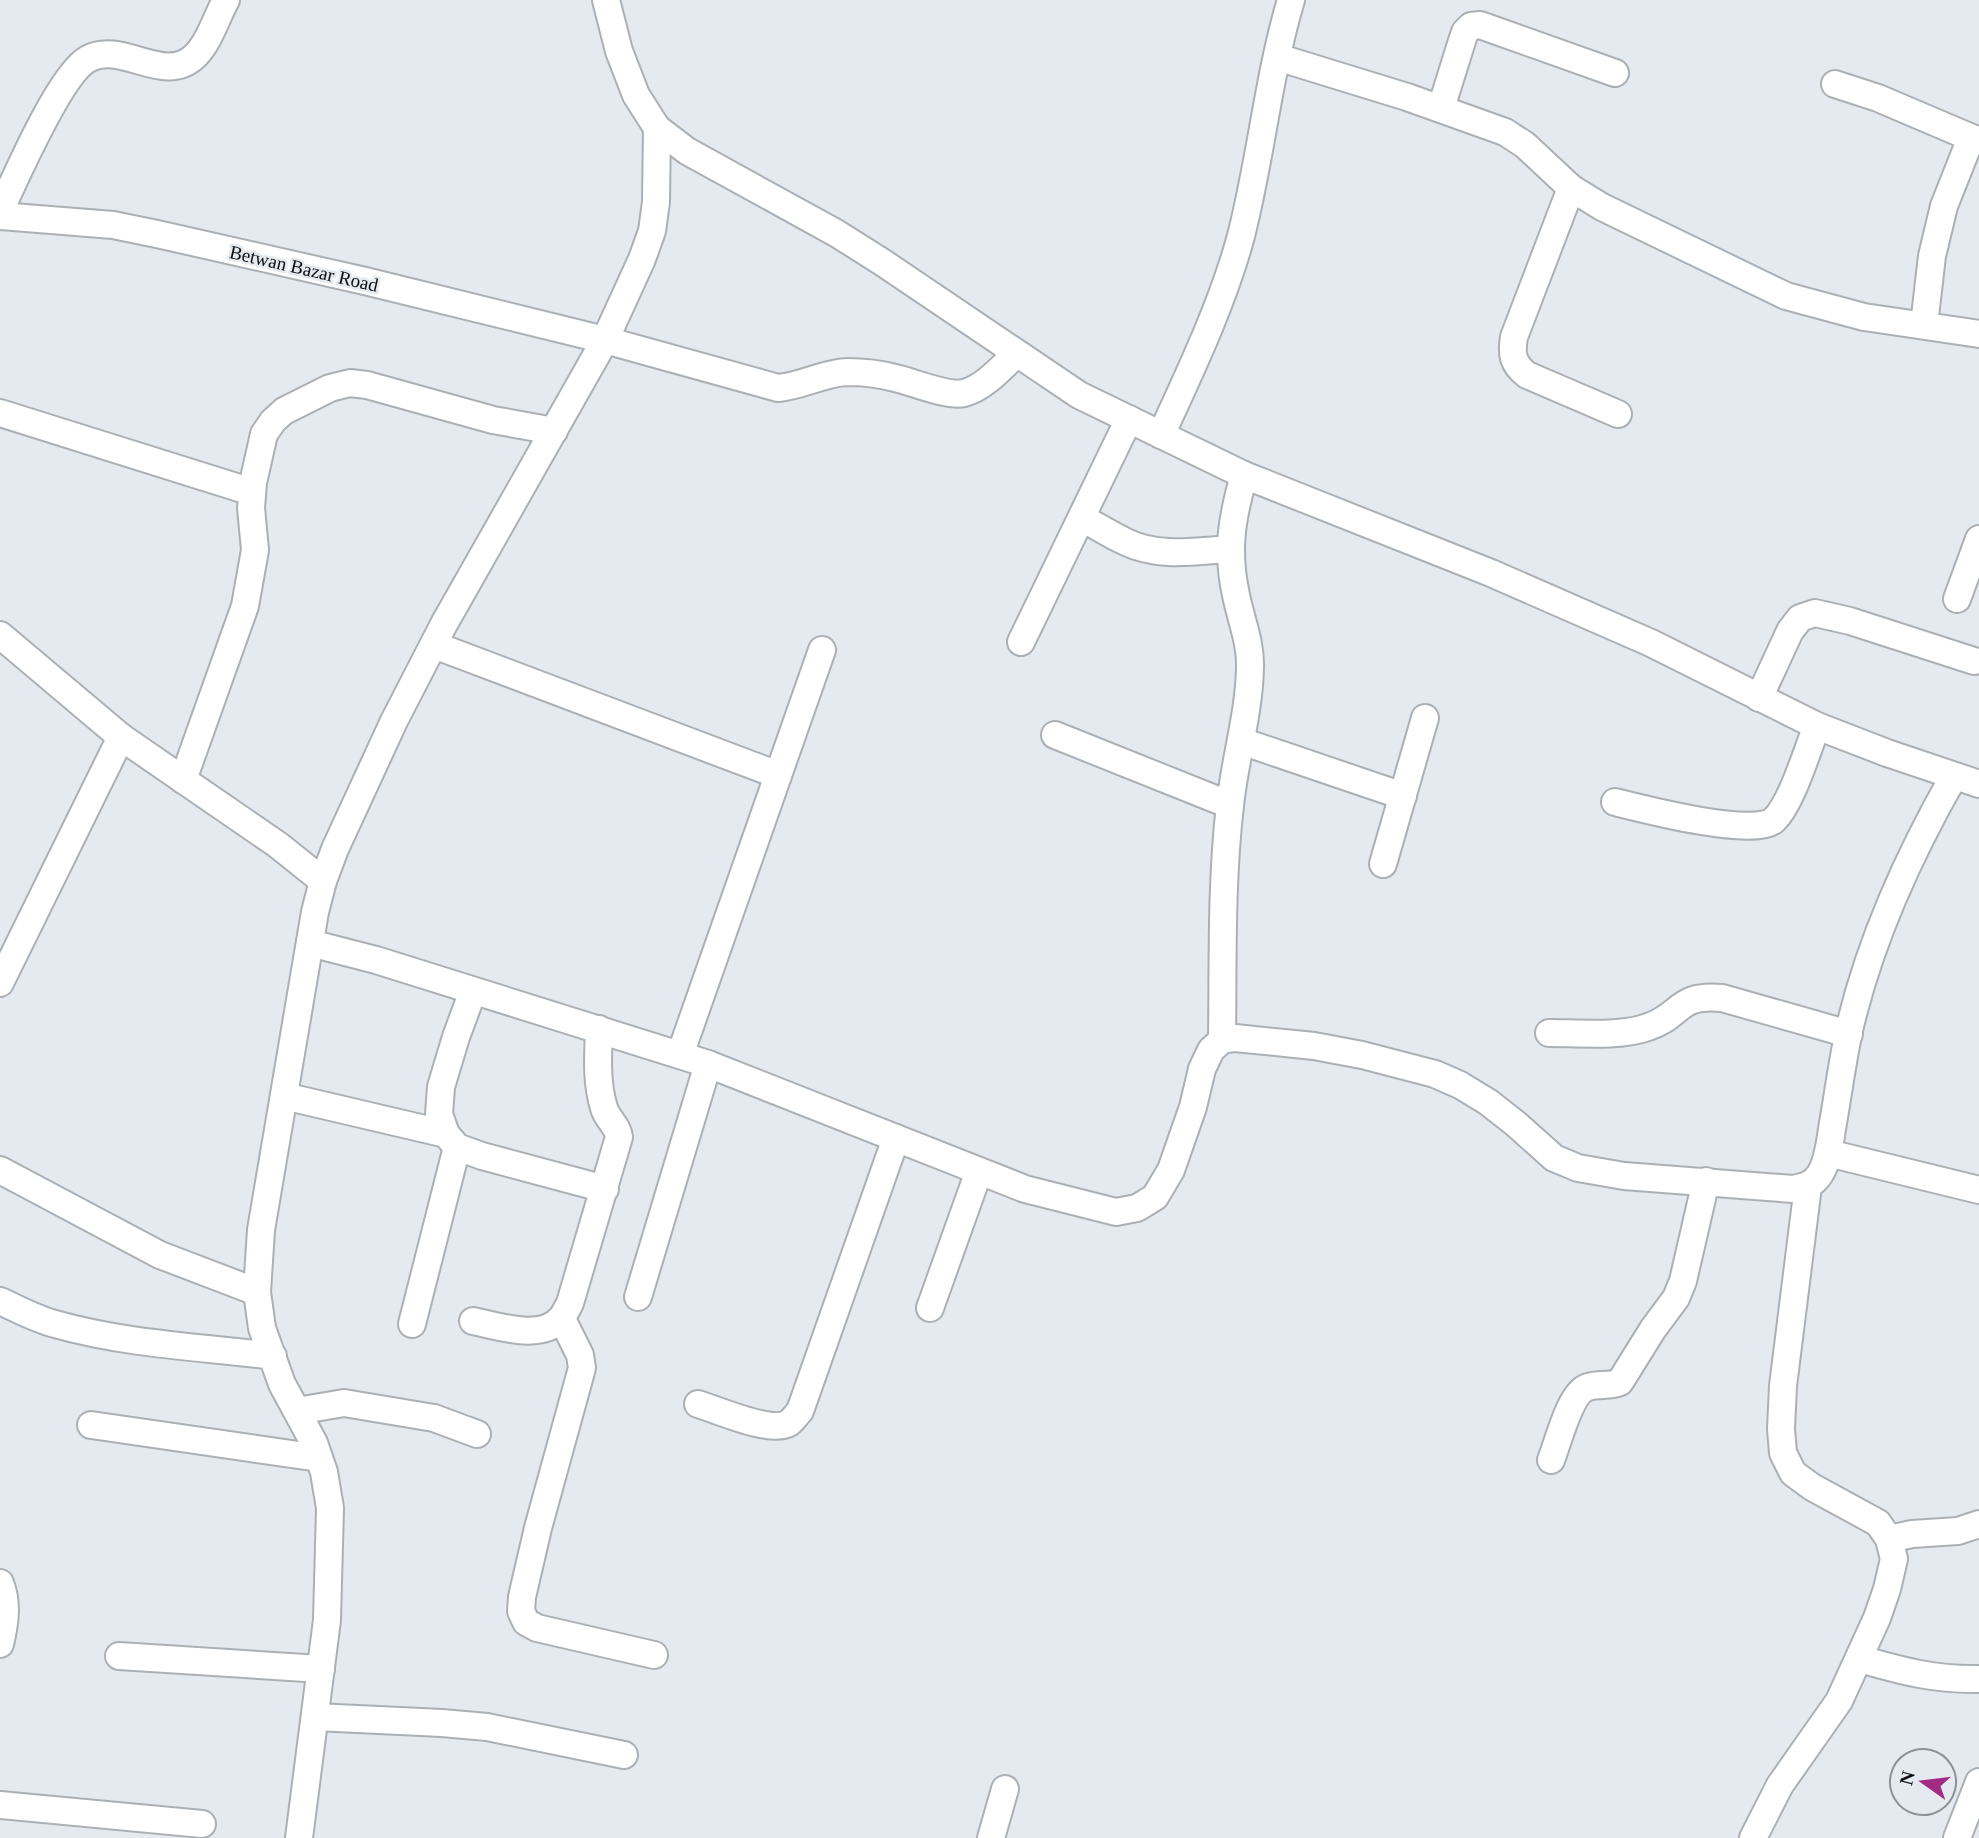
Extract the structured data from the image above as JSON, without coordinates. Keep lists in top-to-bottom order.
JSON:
{
  "streets": {
    "street": ["Betwan Bazar Road"]
  },
  "north": "left"
}
